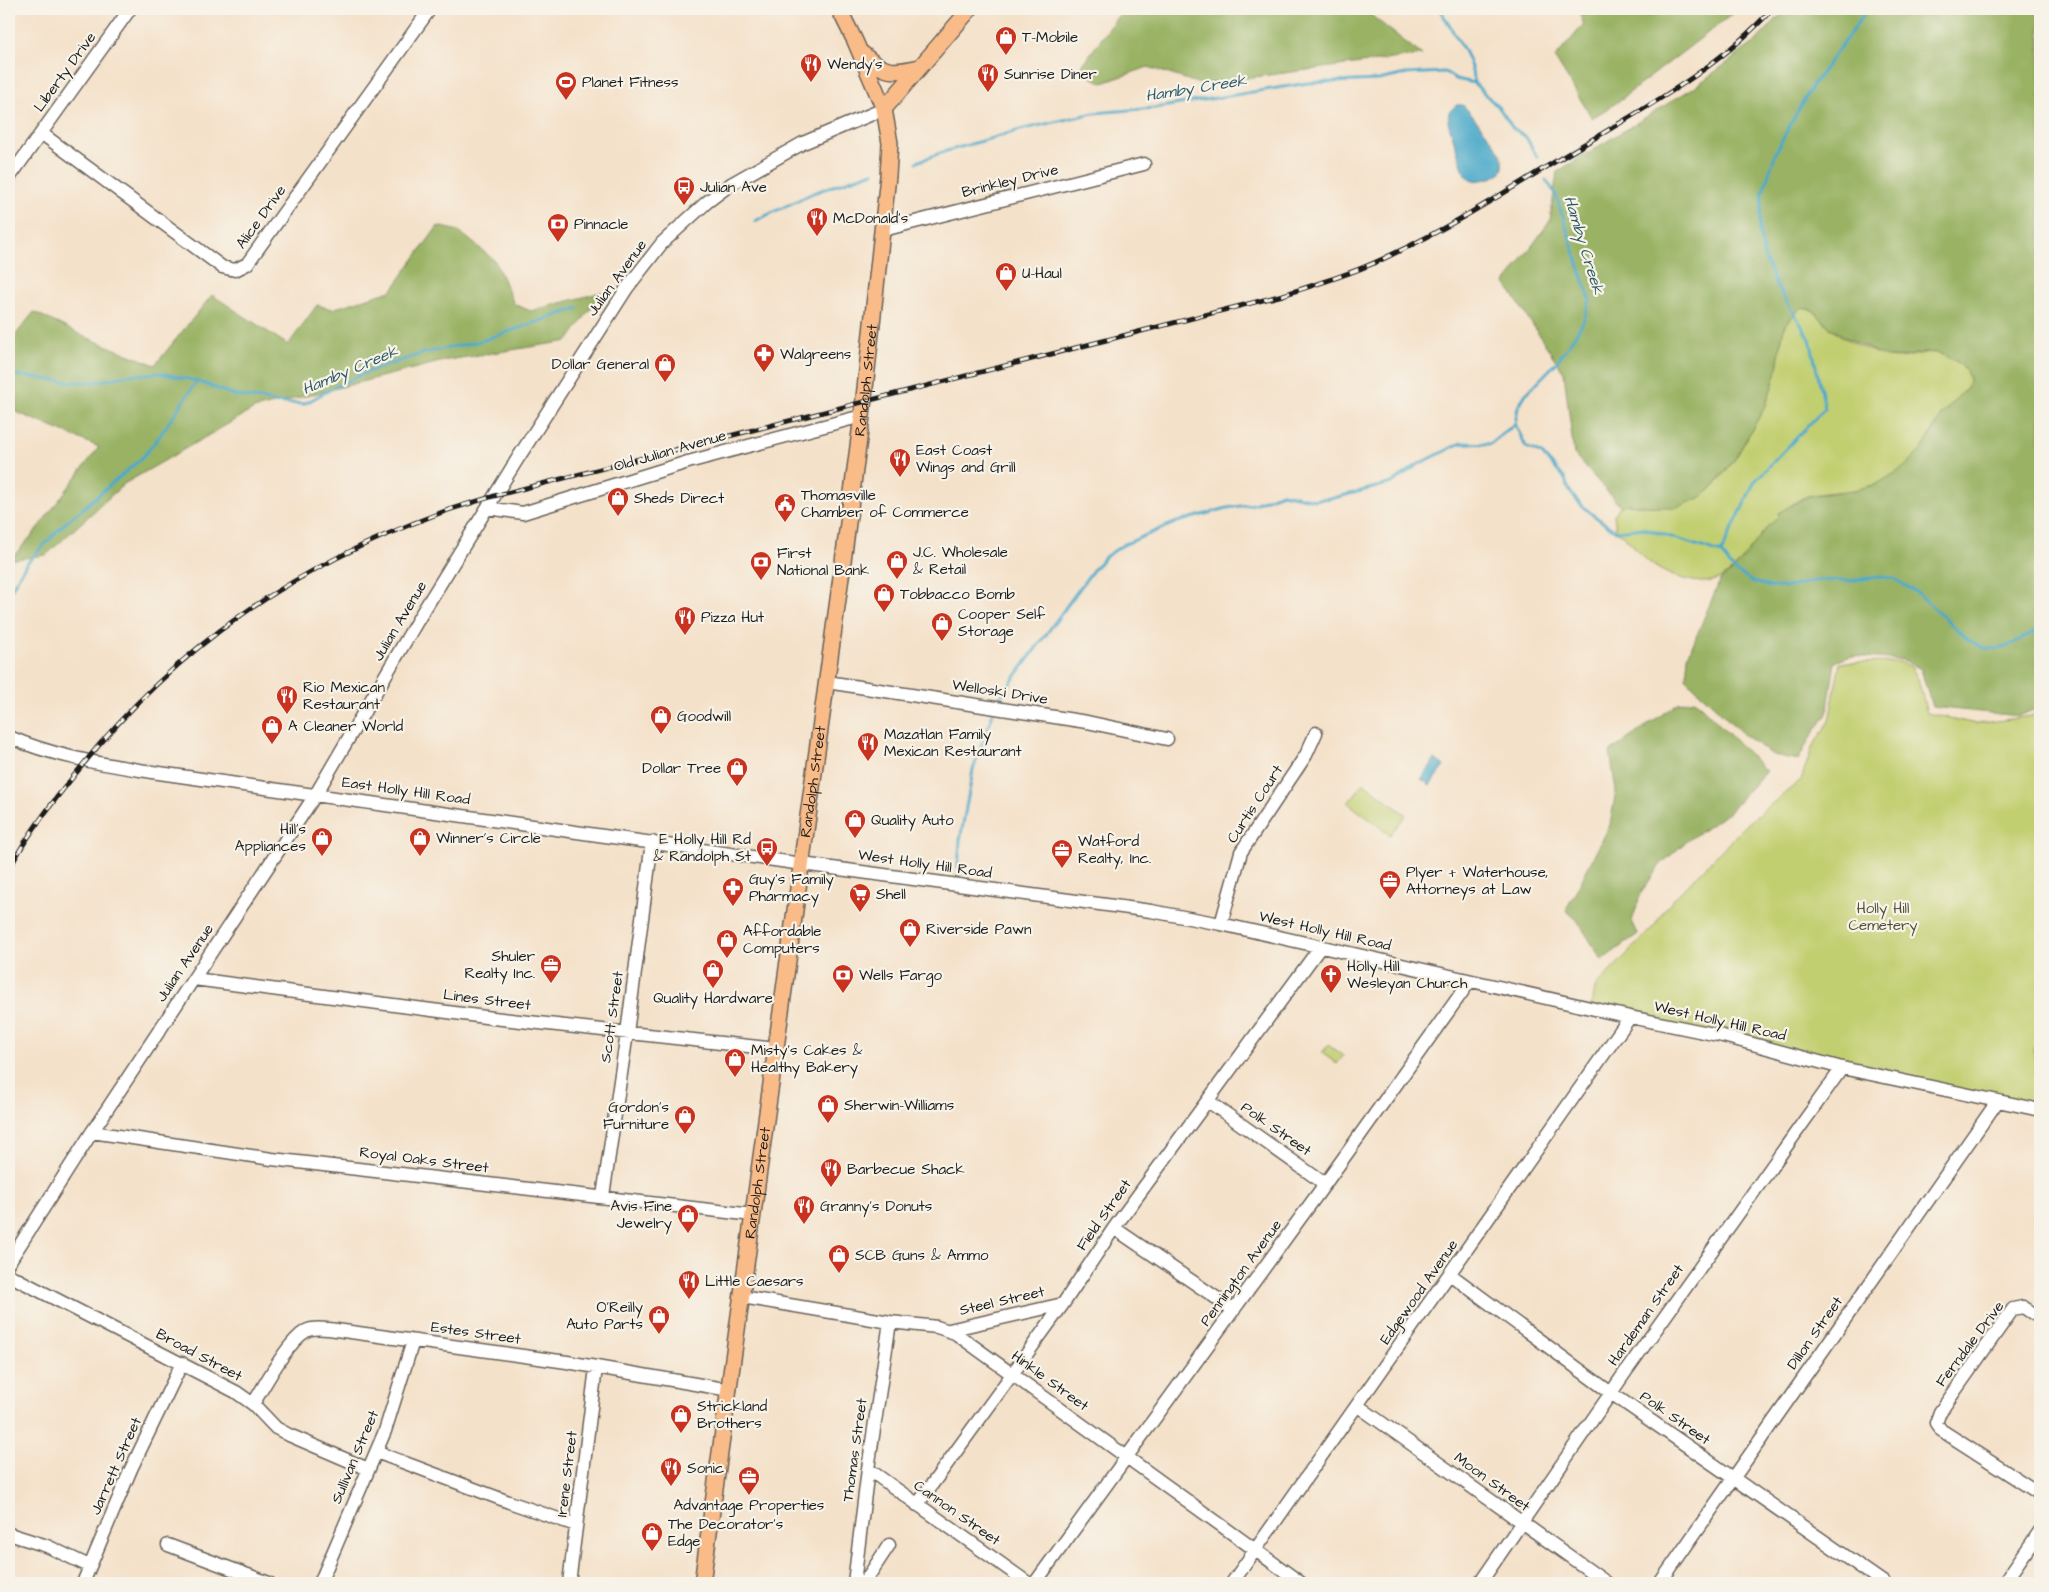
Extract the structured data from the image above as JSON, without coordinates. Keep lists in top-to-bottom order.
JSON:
{
  "streets": {
    "main road": ["Randolph Street"],
    "street": [
      "Liberty Drive",
      "Brinkley Drive",
      "Alice Drive",
      "Julian Avenue",
      "Old Julian Avenue",
      "Welloski Drive",
      "East Holly Hill Road",
      "Curtis Court",
      "West Holly Hill Road",
      "Lines Street",
      "Scott Street",
      "Polk Street",
      "Royal Oaks Street",
      "Field Street",
      "Pennington Avenue",
      "Edgewood Avenue",
      "Steel Street",
      "Hardeman Street",
      "Estes Street",
      "Dillon Street",
      "Ferndale Drive",
      "Broad Street",
      "Hinkle Street",
      "Thomas Street",
      "Sullivan Street",
      "Jarrett Street",
      "Irene Street",
      "Moon Street",
      "Cannon Street"
    ]
  },
  "crossings": [
    ["Liberty Drive", "Alice Drive"],
    ["Brinkley Drive", "Randolph Street"],
    ["Julian Avenue", "Randolph Street"],
    ["Julian Avenue", "Old Julian Avenue"],
    ["Julian Avenue", "East Holly Hill Road"],
    ["Julian Avenue", "Lines Street"],
    ["Julian Avenue", "Royal Oaks Street"],
    ["Randolph Street", "Old Julian Avenue"],
    ["Randolph Street", "Welloski Drive"],
    ["Randolph Street", "East Holly Hill Road"],
    ["Randolph Street", "West Holly Hill Road"],
    ["Randolph Street", "Lines Street"],
    ["Randolph Street", "Royal Oaks Street"],
    ["Randolph Street", "Estes Street"],
    ["Randolph Street", "Hinkle Street"],
    ["East Holly Hill Road", "West Holly Hill Road"],
    ["East Holly Hill Road", "Scott Street"],
    ["Curtis Court", "West Holly Hill Road"],
    ["West Holly Hill Road", "Field Street"],
    ["West Holly Hill Road", "Pennington Avenue"],
    ["West Holly Hill Road", "Edgewood Avenue"],
    ["West Holly Hill Road", "Hardeman Street"],
    ["West Holly Hill Road", "Dillon Street"],
    ["Lines Street", "Scott Street"],
    ["Scott Street", "Royal Oaks Street"],
    ["Polk Street", "Field Street"],
    ["Polk Street", "Pennington Avenue"],
    ["Polk Street", "Edgewood Avenue"],
    ["Polk Street", "Hardeman Street"],
    ["Polk Street", "Dillon Street"],
    ["Field Street", "Steel Street"],
    ["Field Street", "Hinkle Street"],
    ["Field Street", "Cannon Street"],
    ["Pennington Avenue", "Hinkle Street"],
    ["Edgewood Avenue", "Hinkle Street"],
    ["Edgewood Avenue", "Moon Street"],
    ["Steel Street", "Hinkle Street"],
    ["Hardeman Street", "Moon Street"],
    ["Estes Street", "Broad Street"],
    ["Estes Street", "Sullivan Street"],
    ["Estes Street", "Irene Street"],
    ["Broad Street", "Sullivan Street"],
    ["Broad Street", "Jarrett Street"],
    ["Hinkle Street", "Thomas Street"],
    ["Thomas Street", "Cannon Street"]
  ],
  "water": ["Hamby Creek"],
  "parks": ["Holly Hill Cemetery"],
  "places": {
    "shop": [
      "T-Mobile",
      "U-Haul",
      "Dollar General",
      "Sheds Direct",
      "J.C. Wholesale & Retail",
      "Tobbacco Bomb",
      "Cooper Self Storage",
      "Goodwill",
      "A Cleaner World",
      "Dollar Tree",
      "Quality Auto",
      "Hill's Appliances",
      "Winner's Circle",
      "Riverside Pawn",
      "Affordable Computers",
      "Quality Hardware",
      "Misty's Cakes & Healthy Bakery",
      "Sherwin-Williams",
      "Gordon's Furniture",
      "Avis Fine Jewelry",
      "SCB Guns & Ammo",
      "O'Reilly Auto Parts",
      "Strickland Brothers",
      "The Decorator's Edge"
    ],
    "restaurant": [
      "Wendy's",
      "Sunrise Diner",
      "McDonald's",
      "East Coast Wings and Grill",
      "Pizza Hut",
      "Rio Mexican Restaurant",
      "Mazatlan Family Mexican Restaurant",
      "Barbecue Shack",
      "Granny's Donuts",
      "Little Caesars",
      "Sonic"
    ],
    "sports": ["Planet Fitness"],
    "bus stop": ["Julian Ave", "E Holly Hill Rd & Randolph St"],
    "bank": ["Pinnacle", "First National Bank", "Wells Fargo"],
    "pharmacy": ["Walgreens", "Guy's Family Pharmacy"],
    "public building": ["Thomasville Chamber of Commerce"],
    "office": [
      "Watford Realty, Inc.",
      "Plyer + Waterhouse, Attorneys at Law",
      "Shuler Realty Inc.",
      "Advantage Properties"
    ],
    "supermarket": ["Shell"],
    "church": ["Holly Hill Wesleyan Church"]
  }
}
